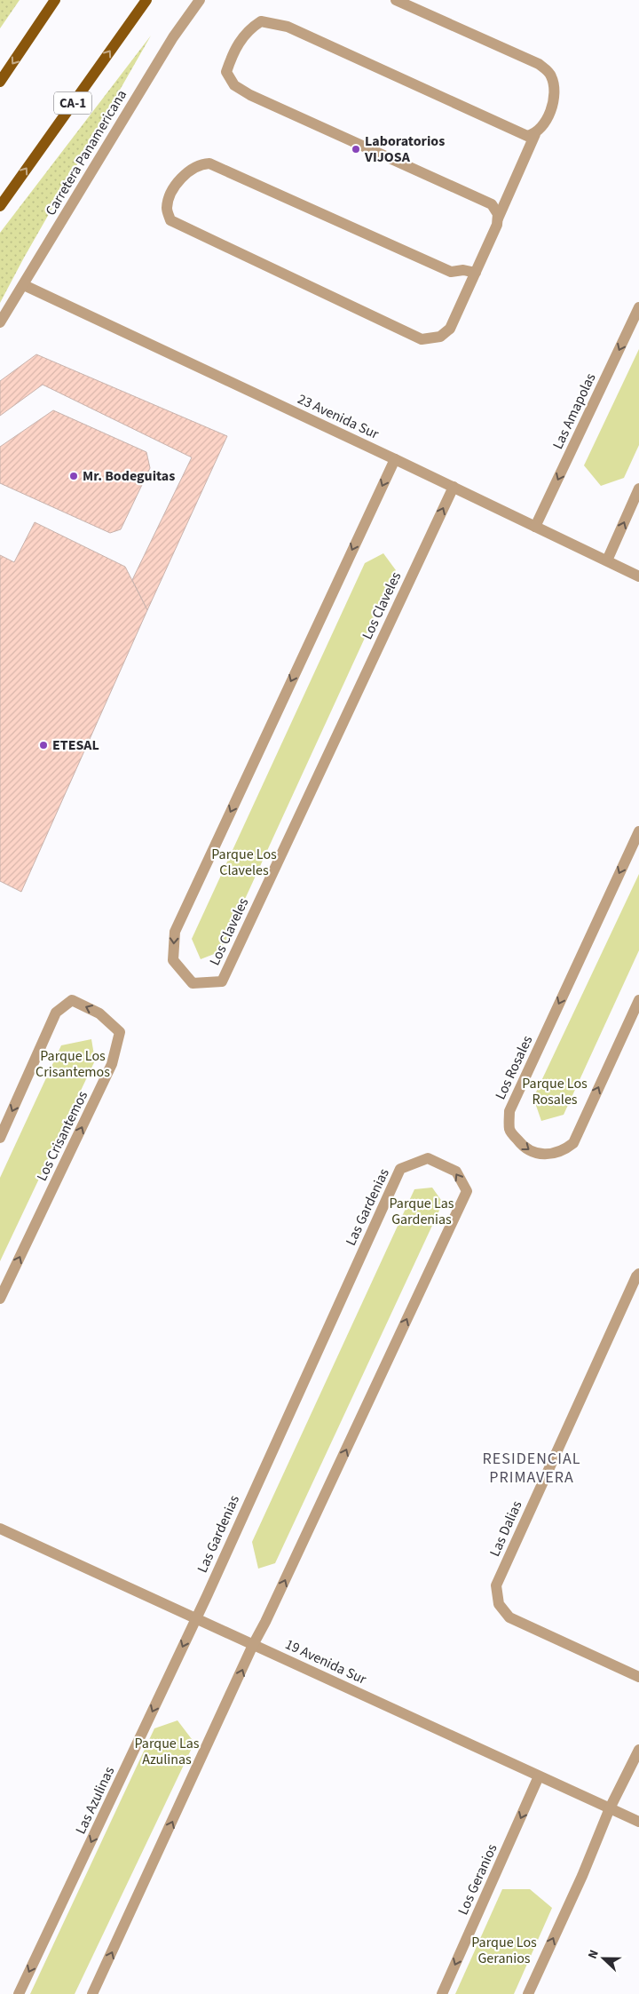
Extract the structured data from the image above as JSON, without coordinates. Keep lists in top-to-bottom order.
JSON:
{
  "streets": {
    "main road": ["CA-1"],
    "street": [
      "Carretera Panamericana",
      "Las Amapolas",
      "23 Avenida Sur",
      "Los Claveles",
      "Los Rosales",
      "Los Crisantemos",
      "Las Gardenias",
      "Las Dalias",
      "19 Avenida Sur",
      "Las Azulinas",
      "Los Geranios"
    ]
  },
  "crossings": [
    ["Carretera Panamericana", "23 Avenida Sur"],
    ["Las Amapolas", "23 Avenida Sur"],
    ["23 Avenida Sur", "Los Claveles"],
    ["Las Gardenias", "19 Avenida Sur"],
    ["Las Gardenias", "Las Azulinas"],
    ["19 Avenida Sur", "Las Azulinas"],
    ["19 Avenida Sur", "Los Geranios"]
  ],
  "districts": ["RESIDENCIAL PRIMAVERA"],
  "parks": [
    "Parque Los Claveles",
    "Parque Los Crisantemos",
    "Parque Los Rosales",
    "Parque Las Gardenias",
    "Parque Las Azulinas",
    "Parque Los Geranios"
  ],
  "places": ["Laboratorios VIJOSA", "Mr. Bodeguitas", "ETESAL"],
  "north": "left"
}
